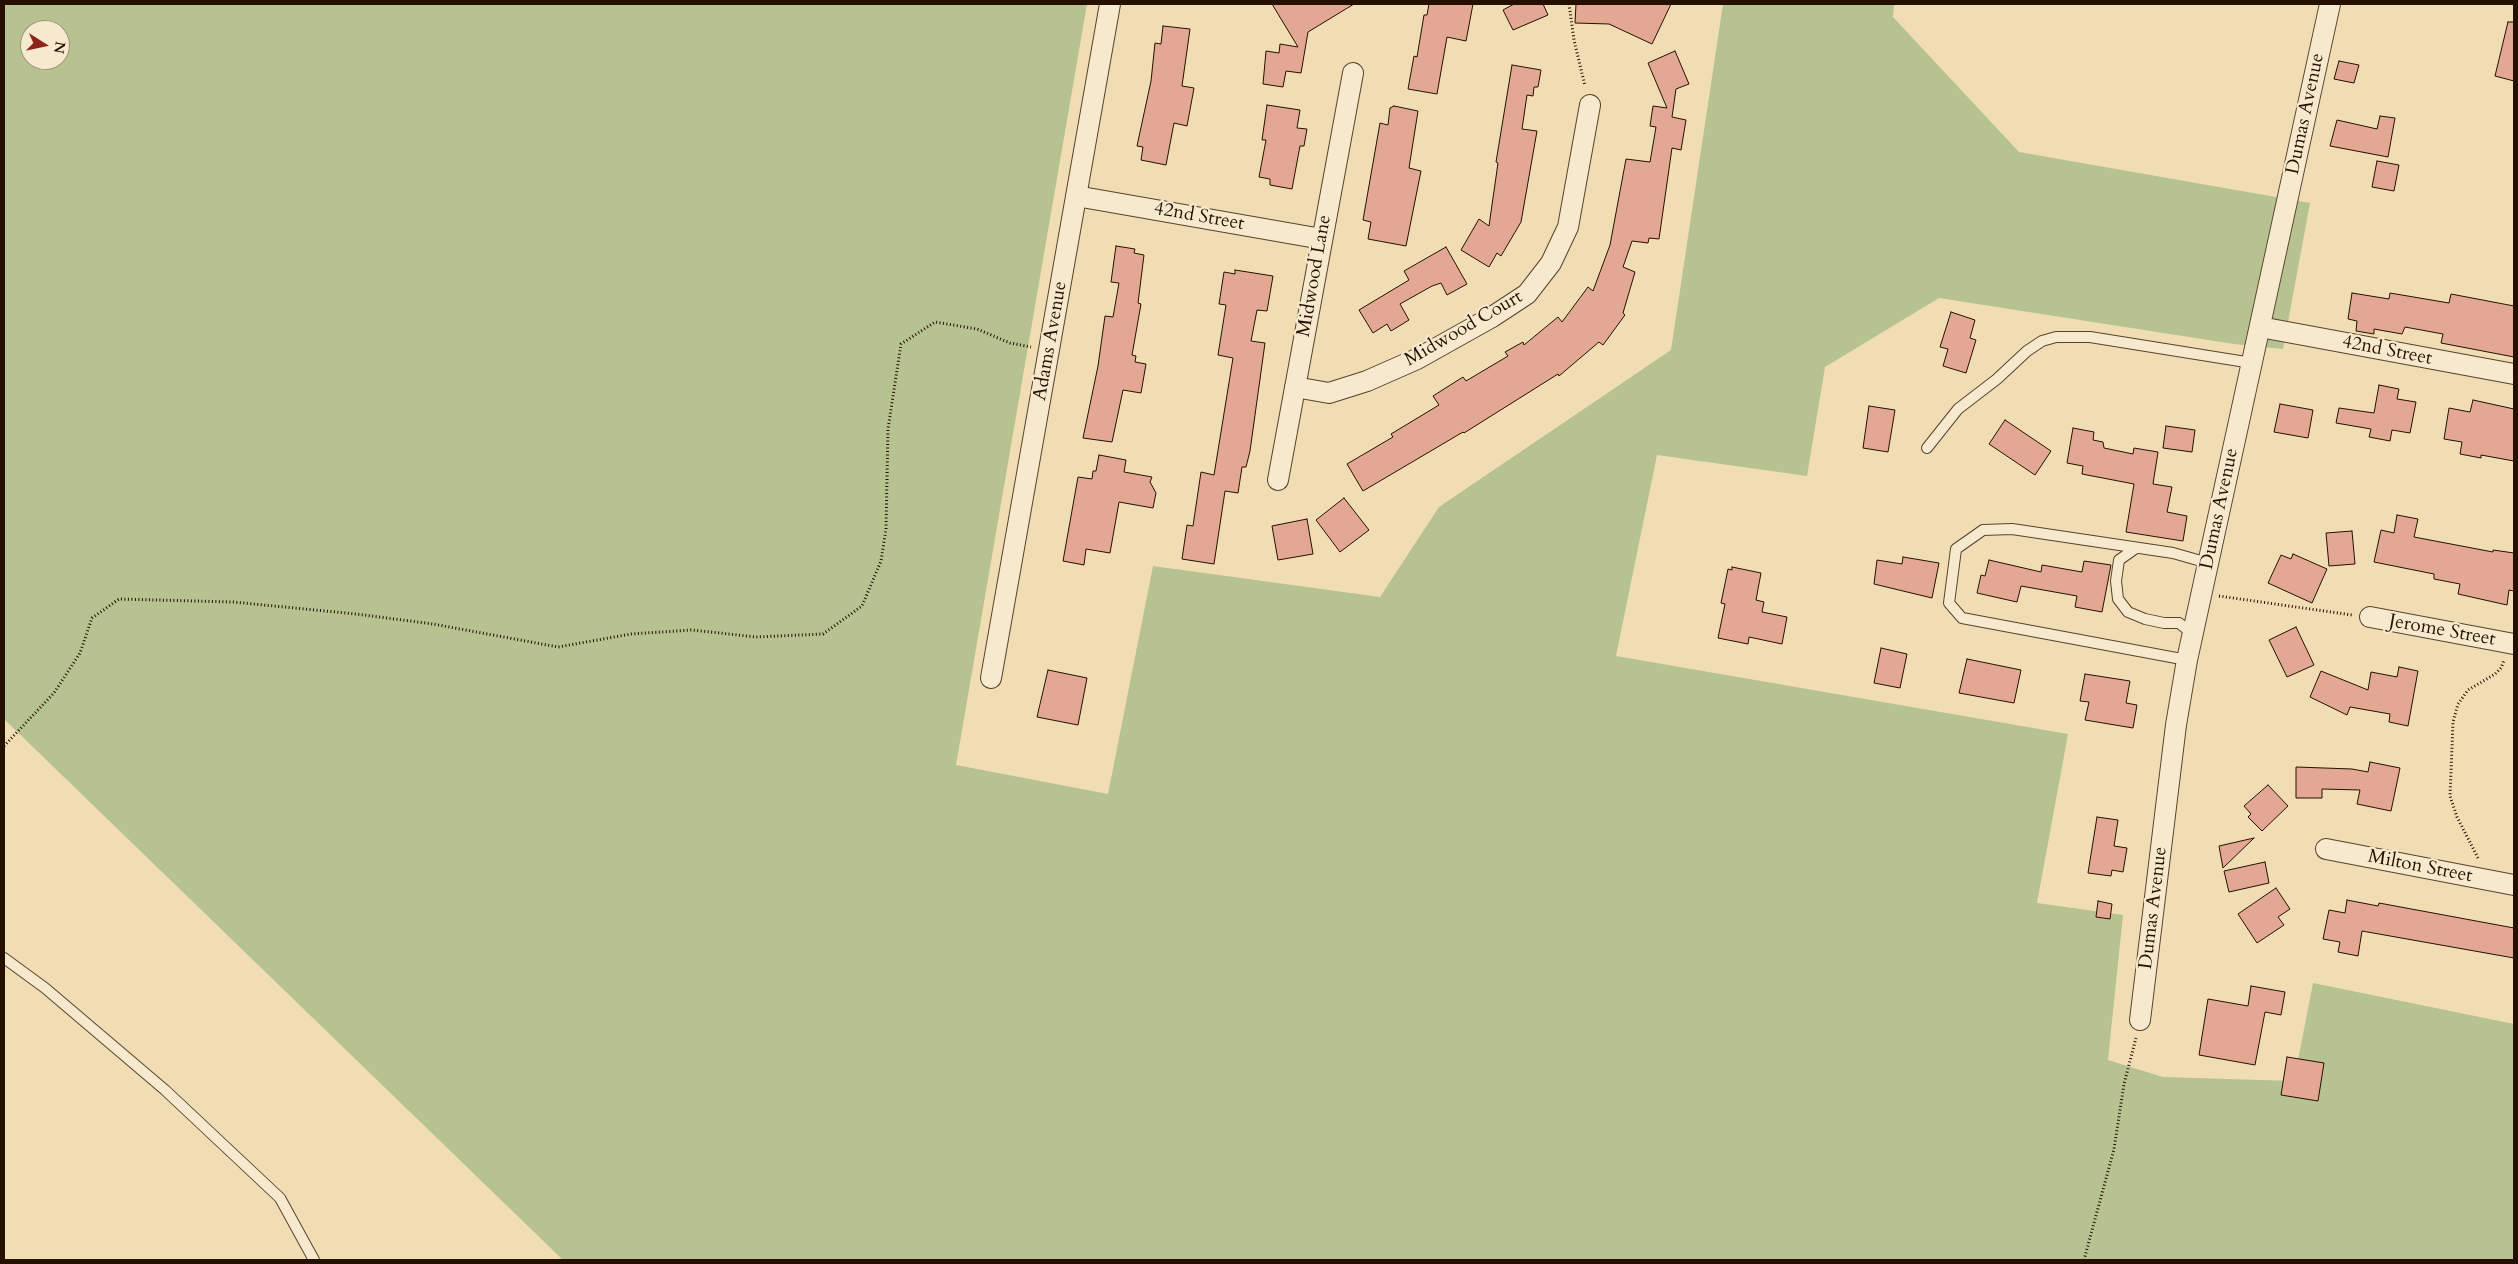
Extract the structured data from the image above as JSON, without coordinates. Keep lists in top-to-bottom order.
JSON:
{
  "streets": {
    "street": [
      "Dumas Avenue",
      "42nd Street",
      "Midwood Lane",
      "Midwood Court",
      "Adams Avenue",
      "Jerome Street",
      "Milton Street"
    ]
  },
  "crossings": [
    ["Dumas Avenue", "42nd Street"],
    ["42nd Street", "Midwood Lane"],
    ["42nd Street", "Adams Avenue"],
    ["Midwood Lane", "Midwood Court"]
  ],
  "north": "right"
}
